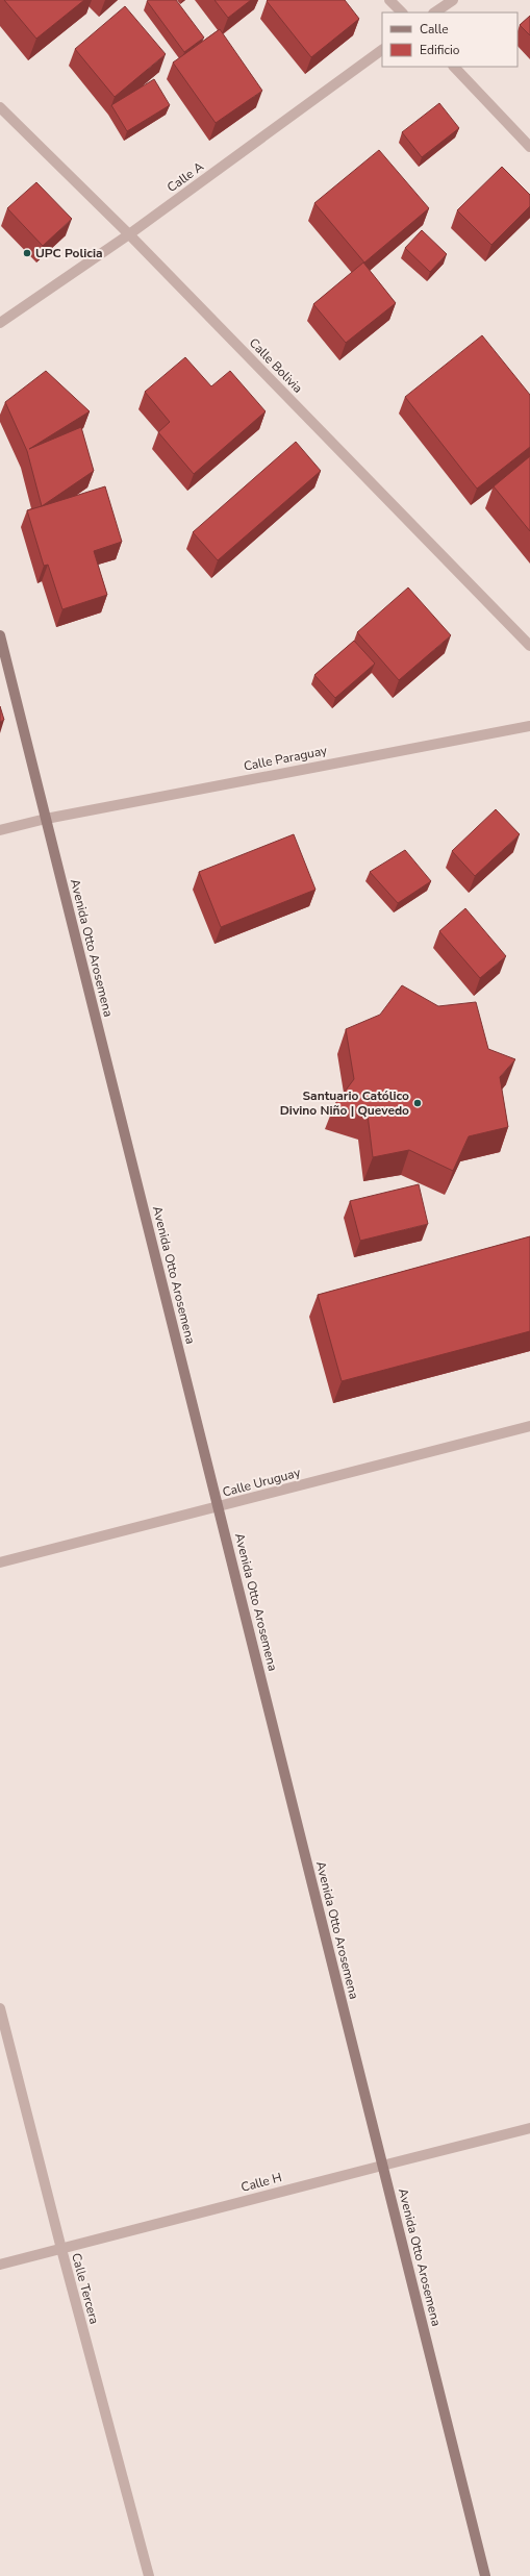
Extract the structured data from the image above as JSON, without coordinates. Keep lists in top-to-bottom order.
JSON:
{
  "streets": {
    "main road": ["Avenida Otto Arosemena"],
    "street": [
      "Calle A",
      "Calle Bolivia",
      "Calle Paraguay",
      "Calle Uruguay",
      "Calle H",
      "Calle Tercera"
    ]
  },
  "crossings": [
    ["Calle A", "Calle Bolivia"],
    ["Calle Paraguay", "Avenida Otto Arosemena"],
    ["Avenida Otto Arosemena", "Calle Uruguay"],
    ["Avenida Otto Arosemena", "Calle H"],
    ["Calle H", "Calle Tercera"]
  ],
  "places": ["UPC Policia", "Santuario Católico Divino Niño | Quevedo"],
  "legend": ["Calle", "Edificio"]
}
